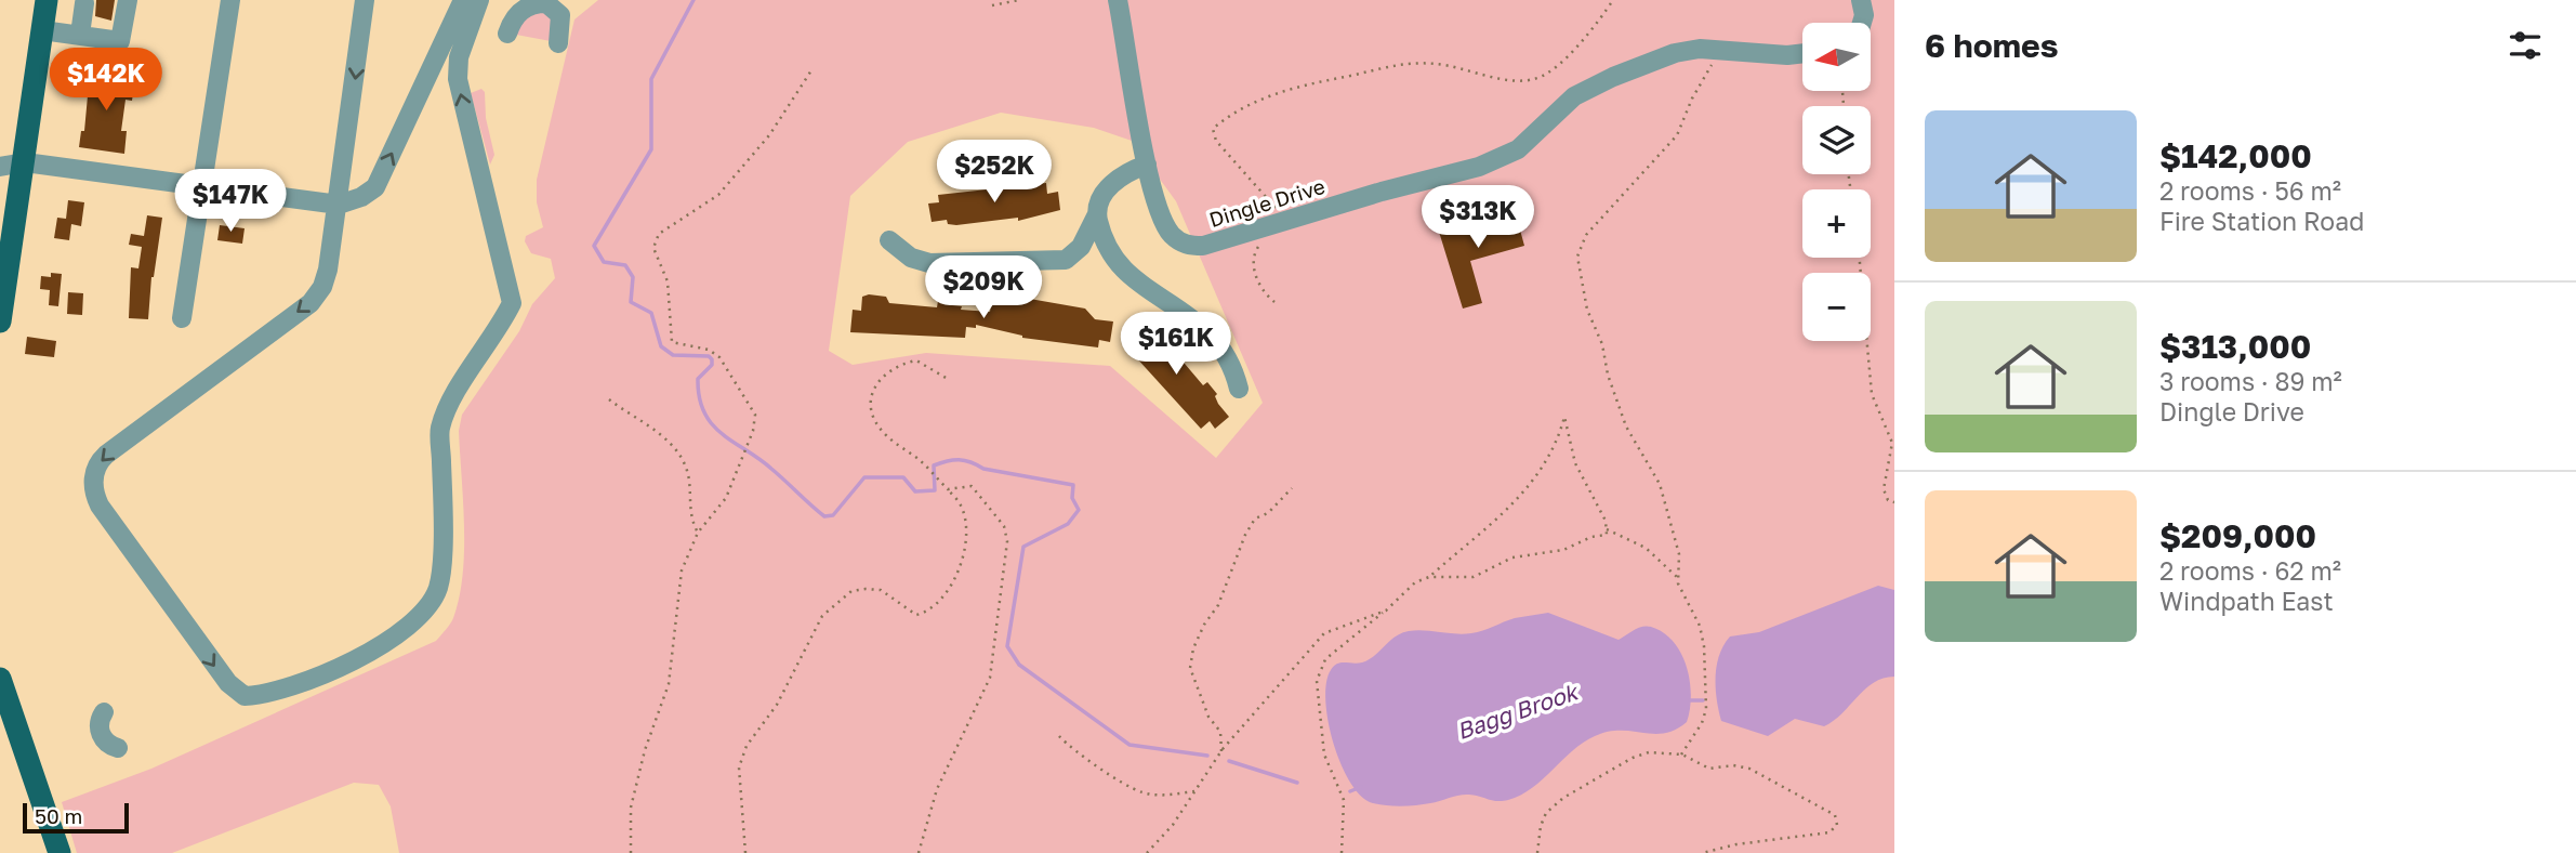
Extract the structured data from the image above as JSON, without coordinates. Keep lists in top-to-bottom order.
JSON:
{
  "streets": {
    "street": ["Dingle Drive"]
  },
  "water": ["Bagg Brook"],
  "scale_bar": "50 m",
  "north": "left",
  "page": {
    "heading": "6 homes",
    "map_buttons": ["+", "−"],
    "price": [
      "$142K",
      "$252K",
      "$147K",
      "$313K",
      "$209K",
      "$161K"
    ],
    "list": [
      {
        "name": "$142,000",
        "note": "2 rooms · 56 m² · Fire Station Road"
      },
      {
        "name": "$313,000",
        "note": "3 rooms · 89 m² · Dingle Drive"
      },
      {
        "name": "$209,000",
        "note": "2 rooms · 62 m² · Windpath East"
      }
    ],
    "scale": "50 m"
  }
}
